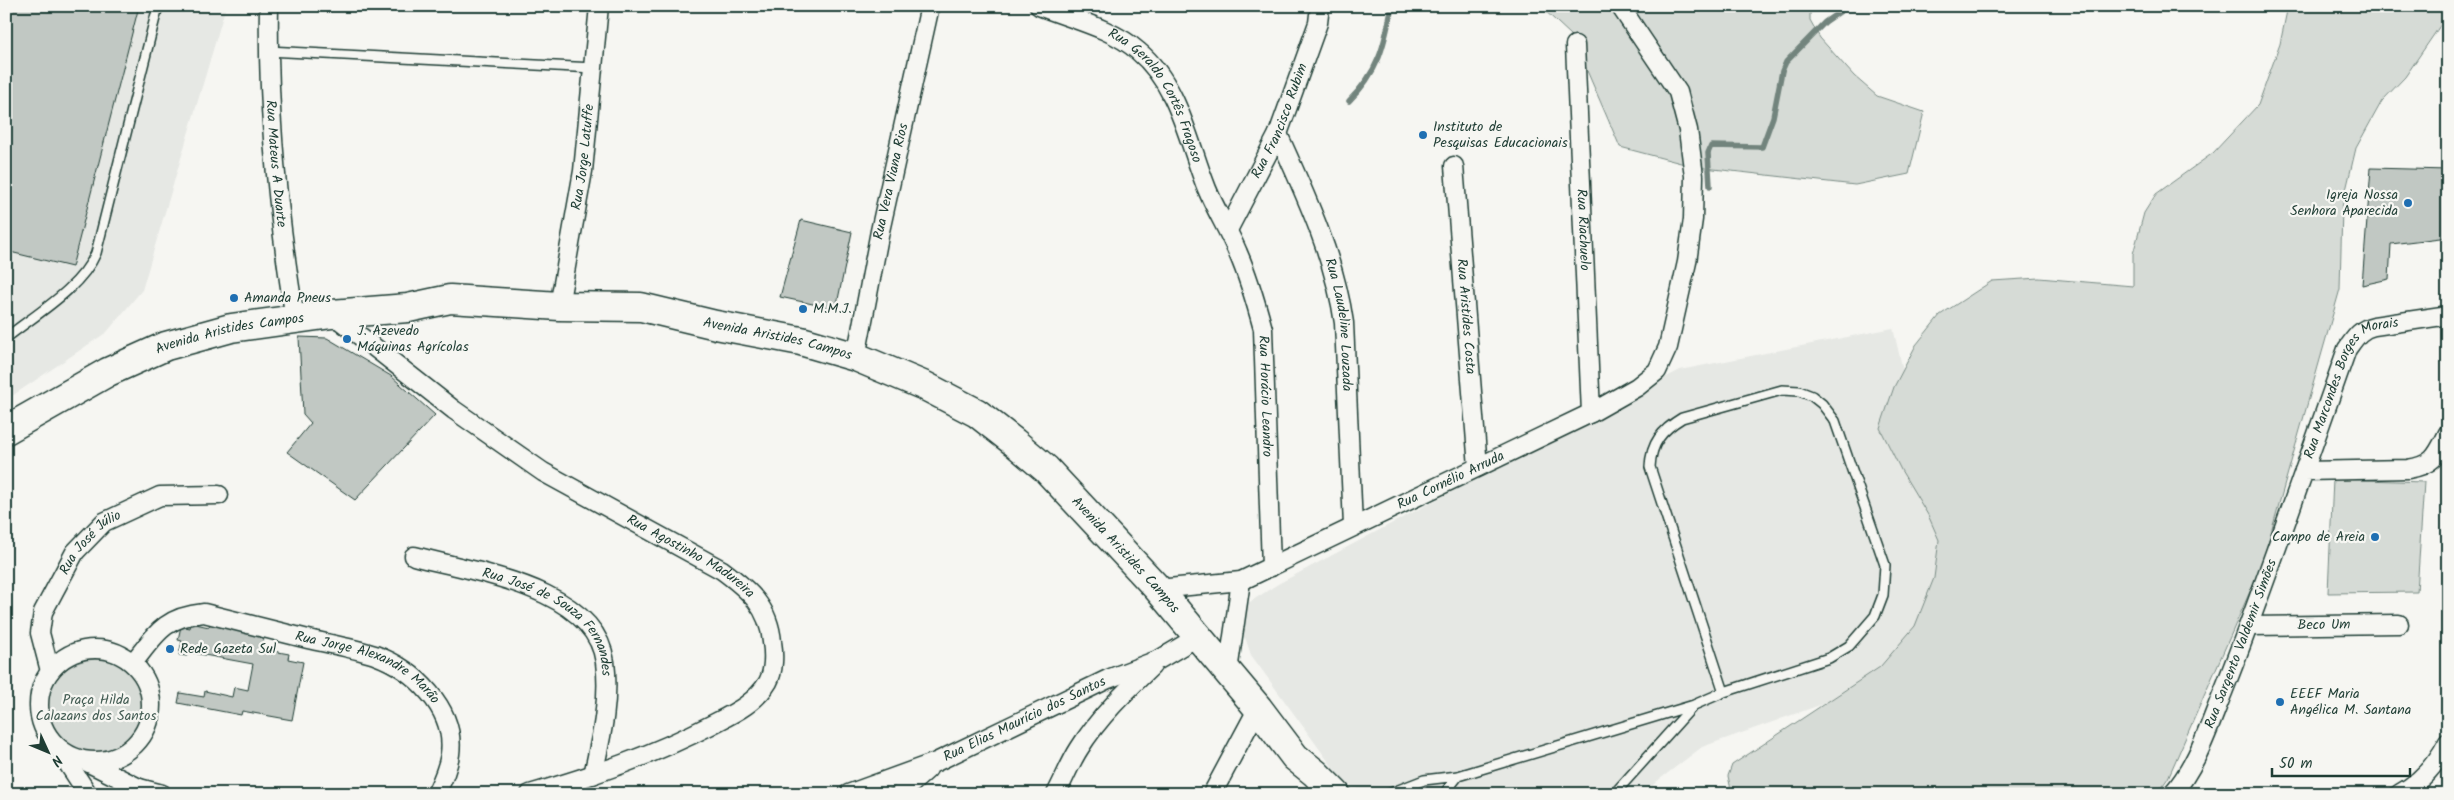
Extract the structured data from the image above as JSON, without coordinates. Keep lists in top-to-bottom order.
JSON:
{
  "streets": {
    "highway": ["Avenida Aristides Campos"],
    "street": [
      "Rua Geraldo Cortês Fragoso",
      "Rua Francisco Rubim",
      "Rua Jorge Latuffe",
      "Rua Mateus A Duarte",
      "Rua Vera Viana Rios",
      "Rua Riachuelo",
      "Rua Aristídes Costa",
      "Rua Laudeline Louzada",
      "Rua Marcondes Borges Morais",
      "Rua Horácio Leandro",
      "Rua Cornélio Arruda",
      "Rua José Júlio",
      "Rua Agostinho Madureira",
      "Beco Um",
      "Rua José de Souza Fernandes",
      "Rua Sargento Valdemir Simões",
      "Rua Jorge Alexandre Marão",
      "Rua Elias Maurício dos Santos"
    ]
  },
  "crossings": [
    ["Rua Geraldo Cortês Fragoso", "Rua Francisco Rubim"],
    ["Rua Geraldo Cortês Fragoso", "Rua Horácio Leandro"],
    ["Rua Francisco Rubim", "Rua Laudeline Louzada"],
    ["Rua Francisco Rubim", "Rua Horácio Leandro"],
    ["Rua Jorge Latuffe", "Avenida Aristides Campos"],
    ["Rua Mateus A Duarte", "Avenida Aristides Campos"],
    ["Rua Vera Viana Rios", "Avenida Aristides Campos"],
    ["Rua Riachuelo", "Rua Cornélio Arruda"],
    ["Rua Aristídes Costa", "Rua Cornélio Arruda"],
    ["Rua Laudeline Louzada", "Rua Cornélio Arruda"],
    ["Avenida Aristides Campos", "Rua Cornélio Arruda"],
    ["Avenida Aristides Campos", "Rua Agostinho Madureira"],
    ["Avenida Aristides Campos", "Rua Elias Maurício dos Santos"],
    ["Rua Marcondes Borges Morais", "Rua Sargento Valdemir Simões"],
    ["Rua Horácio Leandro", "Rua Cornélio Arruda"],
    ["Rua José Júlio", "Rua Jorge Alexandre Marão"],
    ["Rua Agostinho Madureira", "Rua José de Souza Fernandes"],
    ["Beco Um", "Rua Sargento Valdemir Simões"]
  ],
  "parks": ["Praça Hilda Calazans dos Santos"],
  "places": [
    "Instituto de Pesquisas Educacionais",
    "Igreja Nossa Senhora Aparecida",
    "Amanda Pneus",
    "M.M.J.",
    "J. Azevedo Máquinas Agrícolas",
    "Campo de Areia",
    "Rede Gazeta Sul",
    "EEEF Maria Angélica M. Santana"
  ],
  "scale_bar": "50 m",
  "north": "bottom right"
}
